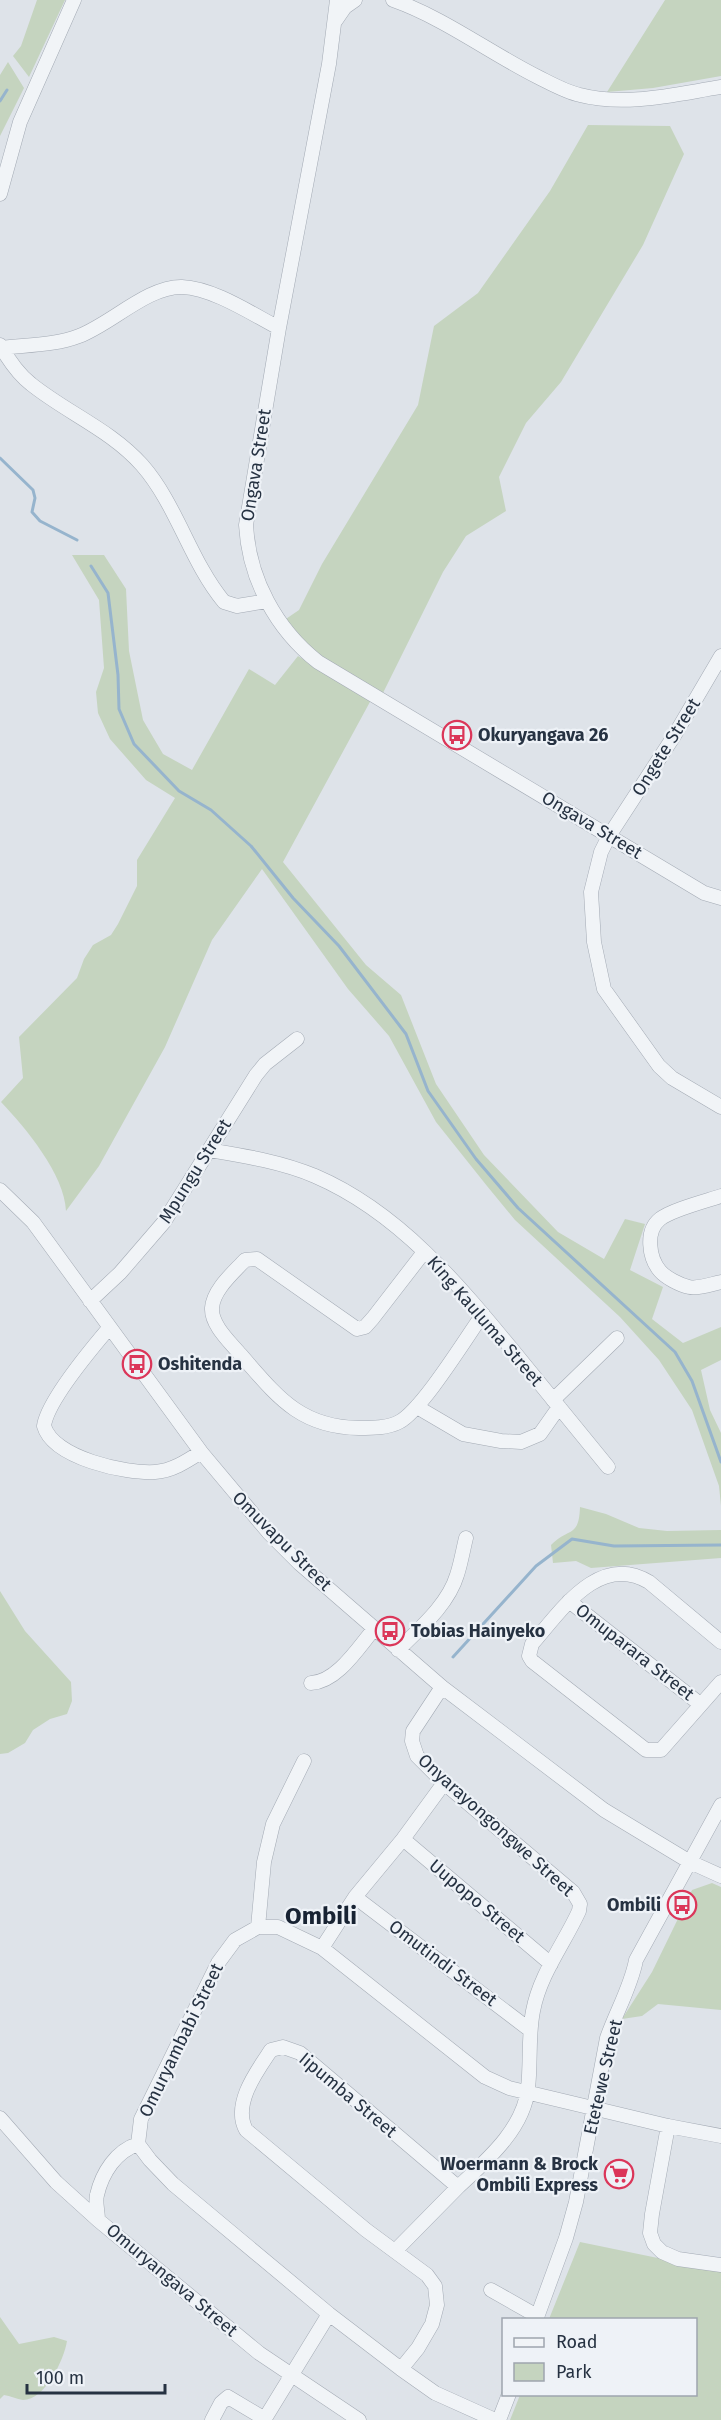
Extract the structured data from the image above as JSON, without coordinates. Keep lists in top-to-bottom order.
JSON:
{
  "streets": {
    "street": [
      "Ongava Street",
      "Ongete Street",
      "Mpungu Street",
      "King Kauluma Street",
      "Omuvapu Street",
      "Omuparara Street",
      "Onyarayongongwe Street",
      "Uupopo Street",
      "Omutindi Street",
      "Omuryambabi Street",
      "Etetewe Street",
      "Iipumba Street",
      "Omuryangava Street"
    ]
  },
  "crossings": [
    ["Ongava Street", "Ongete Street"],
    ["Mpungu Street", "King Kauluma Street"],
    ["Mpungu Street", "Omuvapu Street"],
    ["Omuvapu Street", "Onyarayongongwe Street"],
    ["Omuvapu Street", "Etetewe Street"],
    ["Onyarayongongwe Street", "Uupopo Street"],
    ["Onyarayongongwe Street", "Omutindi Street"],
    ["Onyarayongongwe Street", "Iipumba Street"],
    ["Omuryambabi Street", "Omuryangava Street"]
  ],
  "districts": ["Ombili"],
  "places": {
    "bus stop": [
      "Okuryangava 26",
      "Oshitenda",
      "Tobias Hainyeko",
      "Ombili"
    ],
    "supermarket": ["Woermann & Brock Ombili Express"]
  },
  "legend": ["Road", "Park"],
  "scale_bar": "100 m"
}
